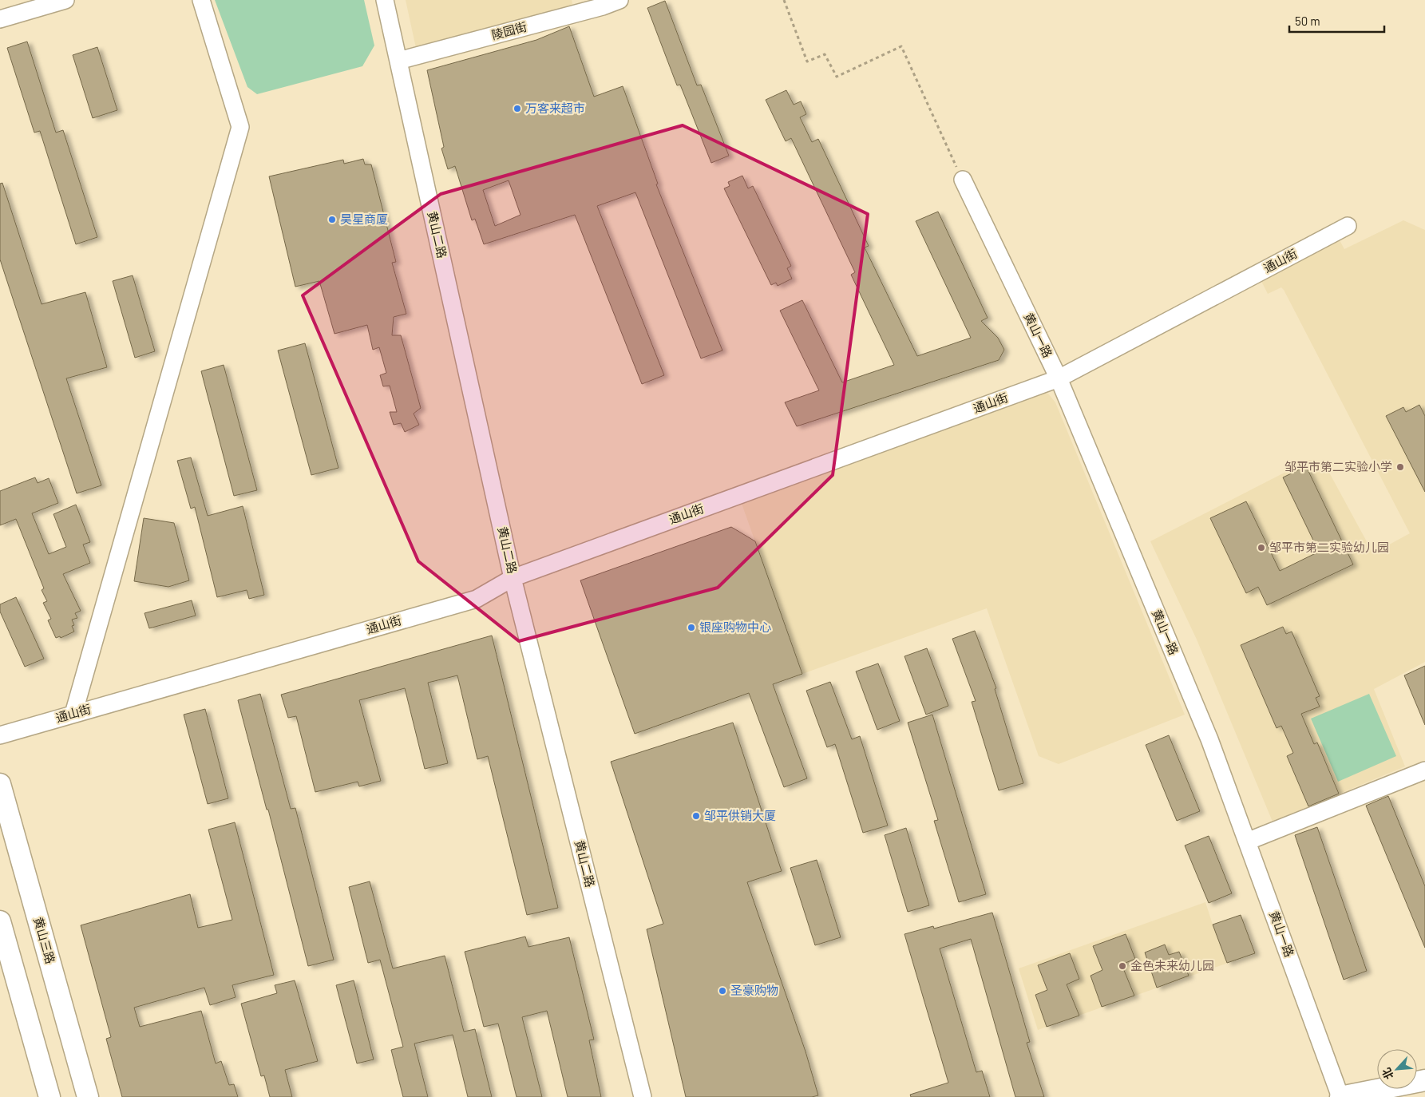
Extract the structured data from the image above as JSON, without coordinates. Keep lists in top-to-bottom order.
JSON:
{
  "streets": {
    "main road": ["黄山三路"],
    "street": [
      "陵园街",
      "黄山二路",
      "通山街",
      "黄山一路"
    ]
  },
  "crossings": [
    ["陵园街", "黄山二路"],
    ["黄山二路", "通山街"],
    ["通山街", "黄山一路"]
  ],
  "places": [
    "万客来超市",
    "昊星商厦",
    "邹平市第二实验小学",
    "邹平市第二实验幼儿园",
    "银座购物中心",
    "邹平供销大厦",
    "金色未来幼儿园",
    "圣豪购物"
  ],
  "scale_bar": "50 m",
  "north": "bottom left"
}
